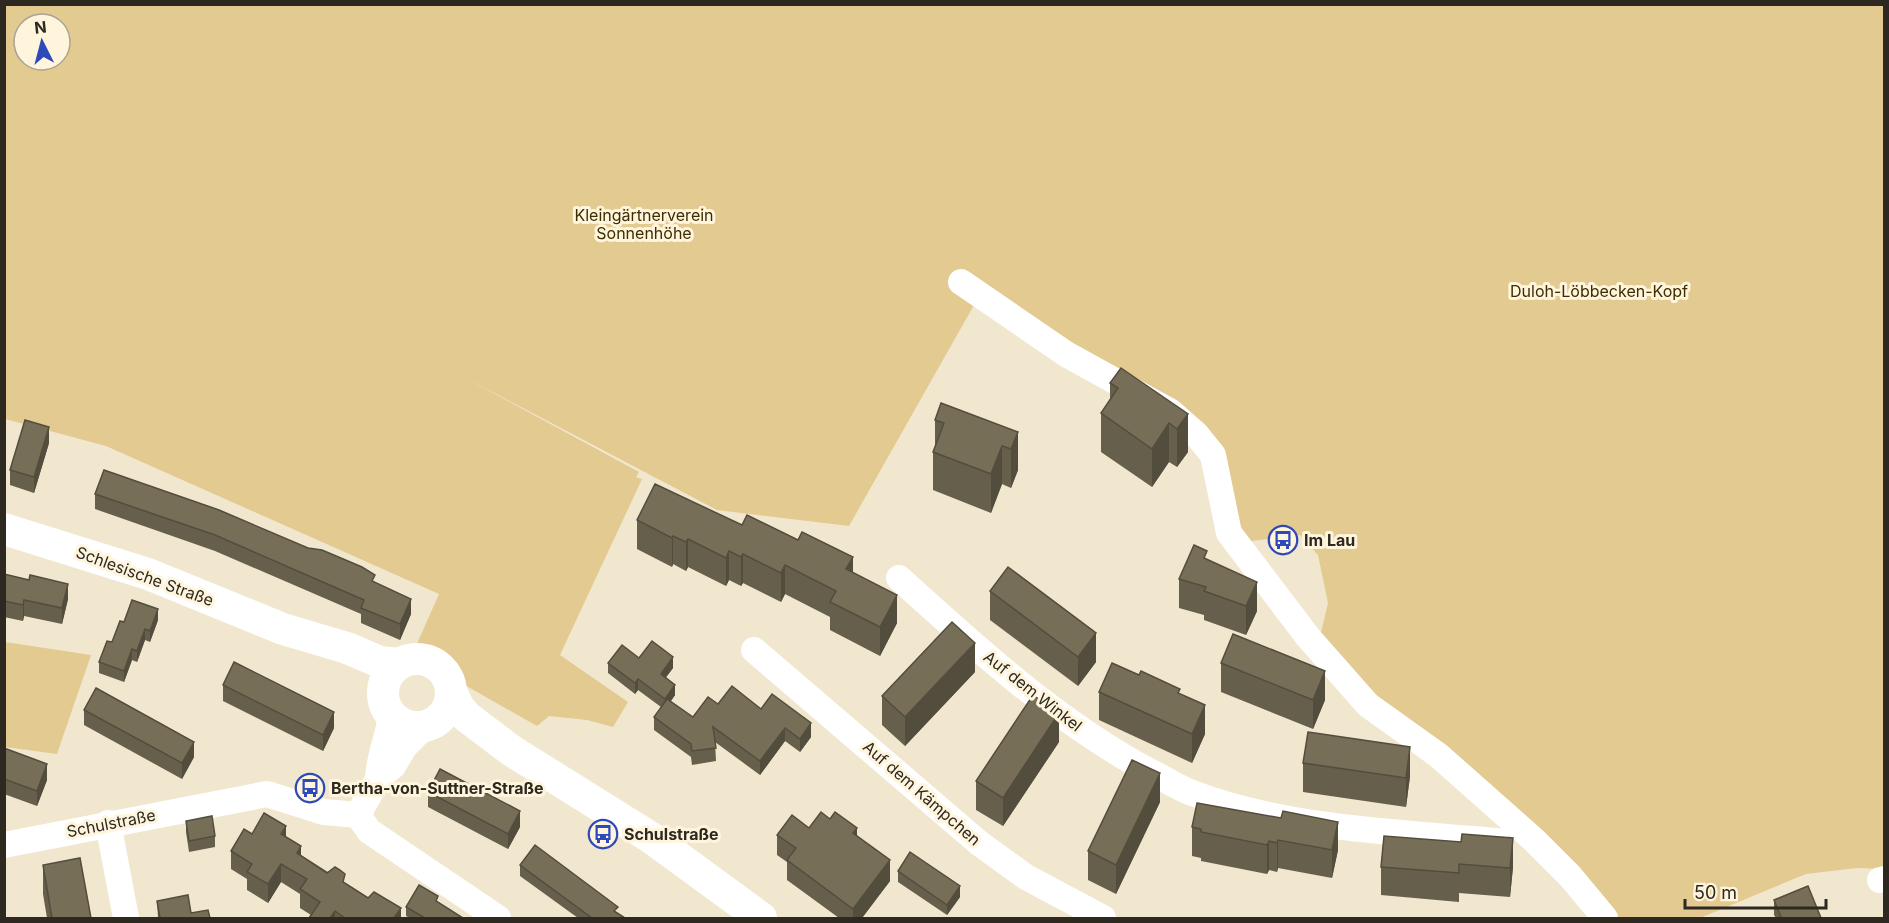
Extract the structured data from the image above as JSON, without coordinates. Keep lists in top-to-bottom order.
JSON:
{
  "streets": {
    "main road": ["Schlesische Straße"],
    "street": ["Auf dem Winkel", "Auf dem Kämpchen", "Schulstraße"]
  },
  "parks": ["Kleingärtnerverein Sonnenhöhe", "Duloh-Löbbecken-Kopf"],
  "places": {
    "bus stop": ["Im Lau", "Bertha-von-Suttner-Straße", "Schulstraße"]
  },
  "scale_bar": "50 m",
  "north": "top"
}
